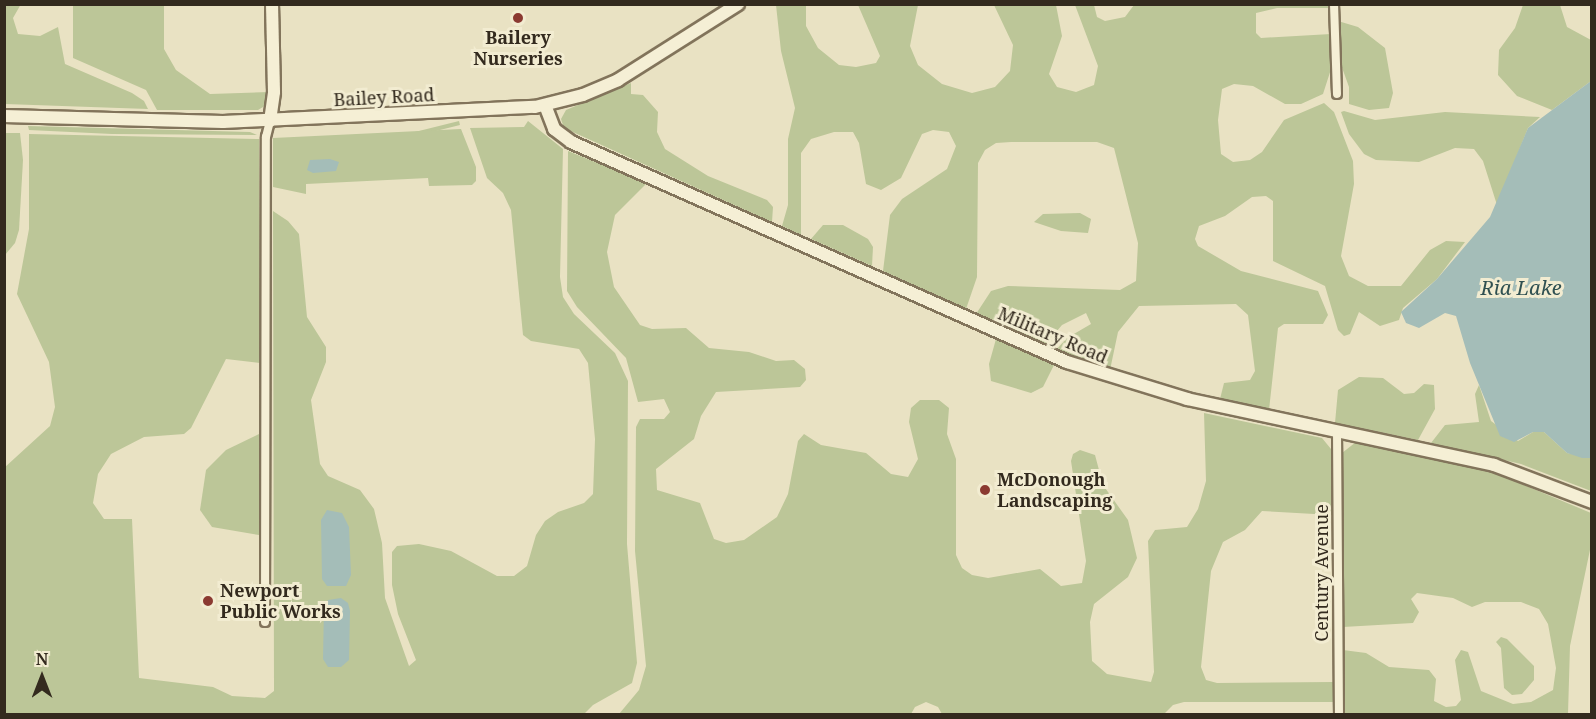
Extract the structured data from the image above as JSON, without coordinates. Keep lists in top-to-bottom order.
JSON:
{
  "streets": {
    "street": ["Bailey Road", "Military Road", "Century Avenue"]
  },
  "crossings": [
    ["Bailey Road", "Military Road"],
    ["Military Road", "Century Avenue"]
  ],
  "water": ["Ria Lake"],
  "places": ["Bailery Nurseries", "McDonough Landscaping", "Newport Public Works"],
  "north": "top"
}
